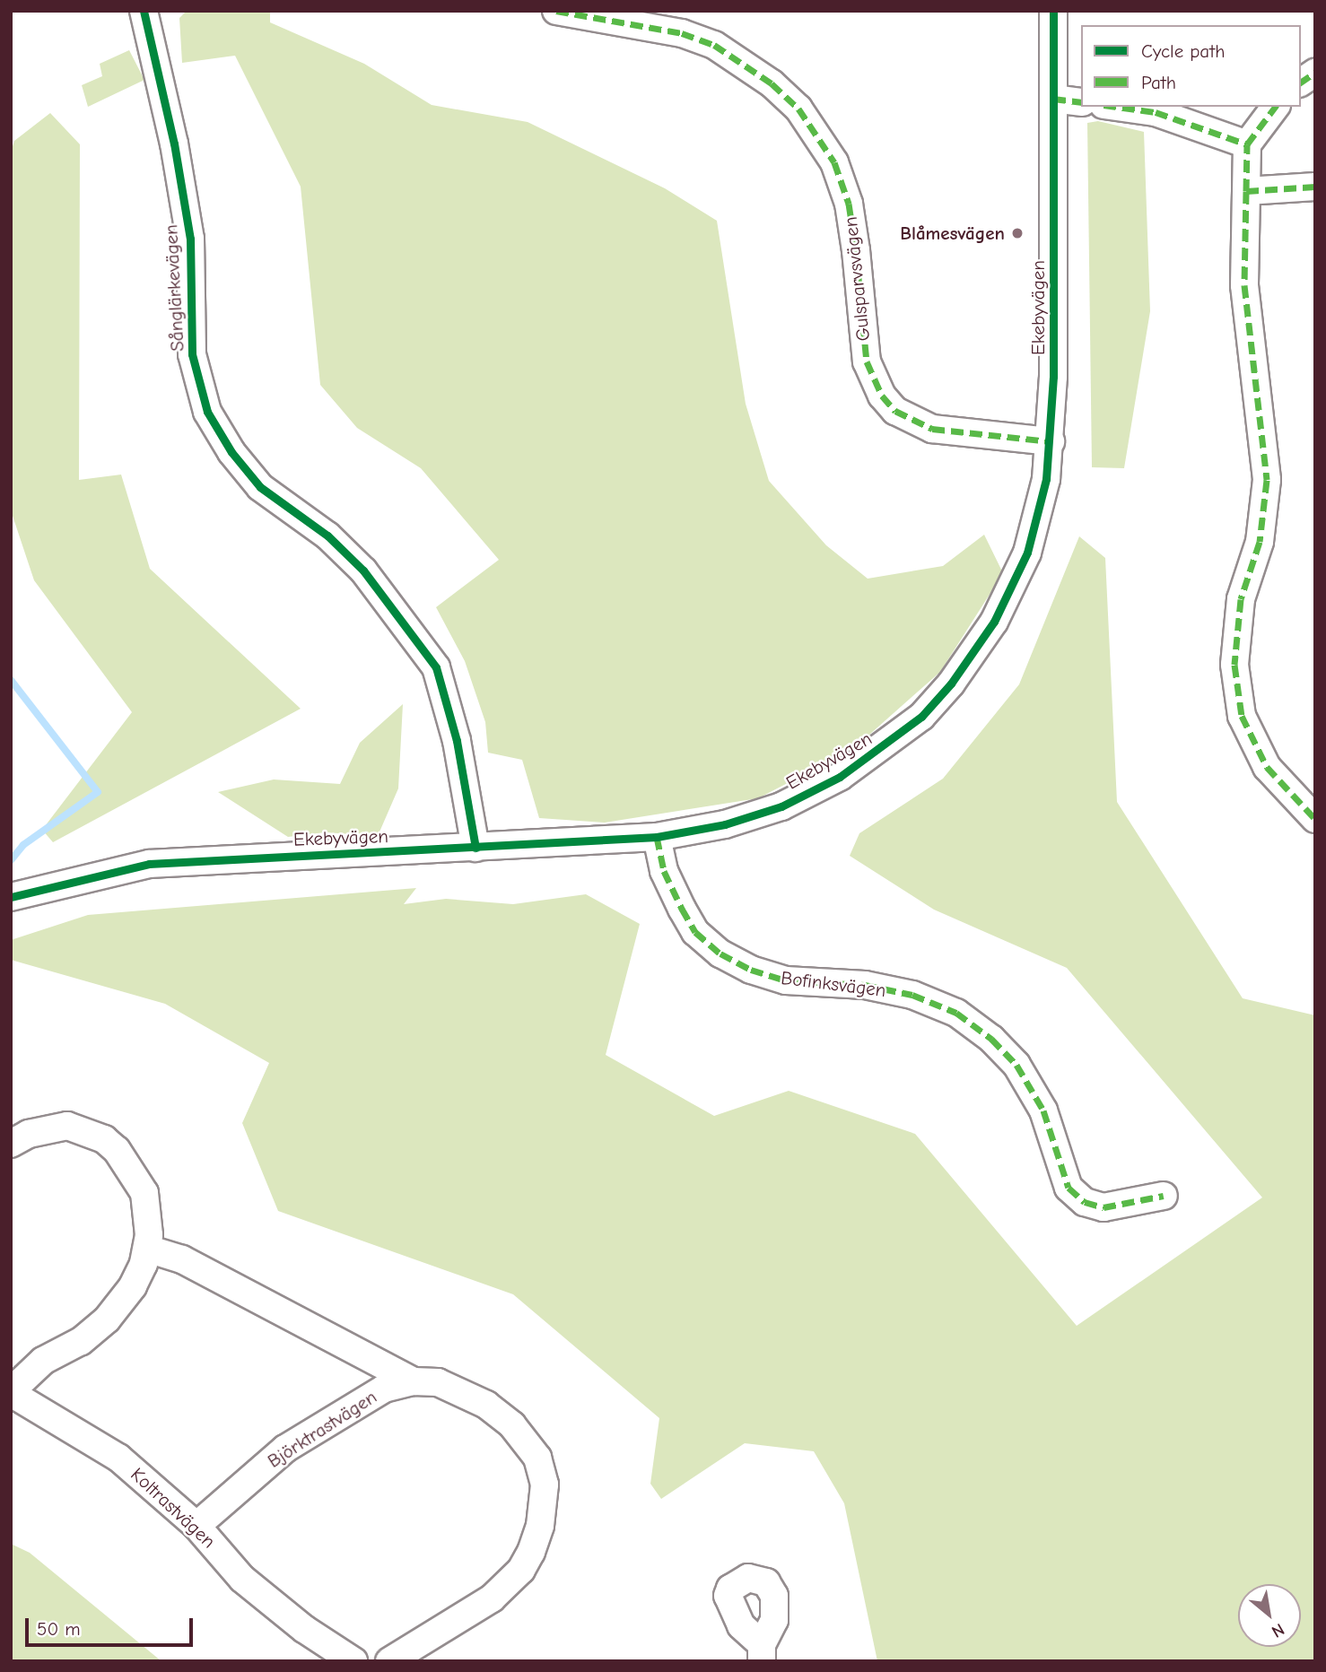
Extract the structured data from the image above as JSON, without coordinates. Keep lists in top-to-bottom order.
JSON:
{
  "streets": {
    "street": [
      "Gulsparvsvägen",
      "Sånglärkevägen",
      "Ekebyvägen",
      "Bofinksvägen",
      "Björktrastvägen",
      "Koltrastvägen"
    ]
  },
  "crossings": [
    ["Gulsparvsvägen", "Ekebyvägen"],
    ["Sånglärkevägen", "Ekebyvägen"],
    ["Ekebyvägen", "Bofinksvägen"],
    ["Björktrastvägen", "Koltrastvägen"]
  ],
  "places": ["Blåmesvägen"],
  "legend": ["Cycle path", "Path"],
  "scale_bar": "50 m",
  "north": "bottom right"
}
